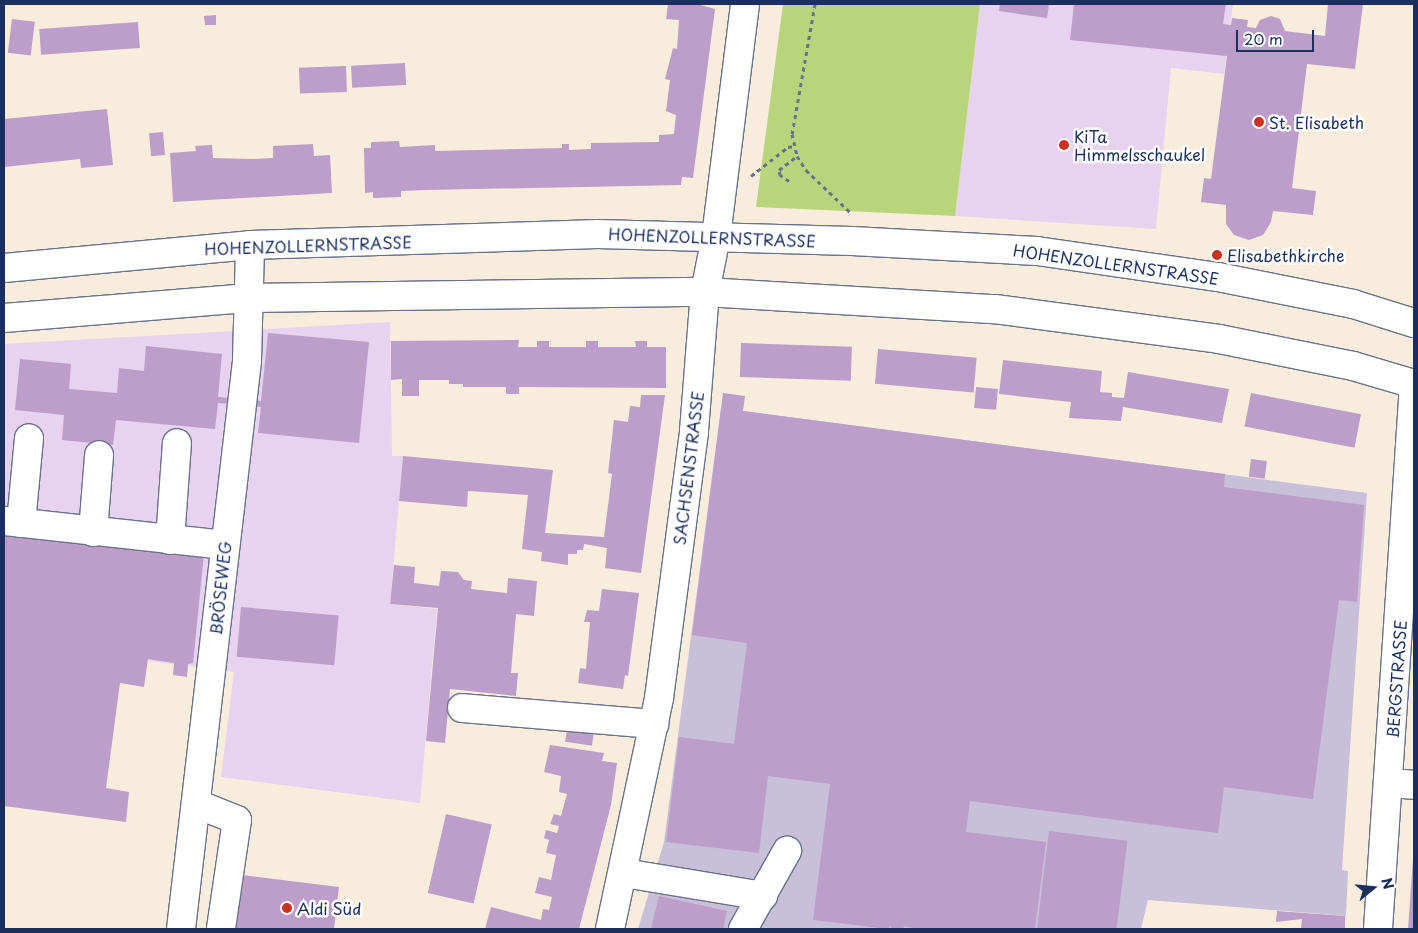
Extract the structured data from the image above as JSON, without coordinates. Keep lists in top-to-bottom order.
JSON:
{
  "streets": {
    "main road": [
      "HOHENZOLLERNSTRASSE",
      "SACHSENSTRASSE",
      "BRÖSEWEG",
      "BERGSTRASSE"
    ]
  },
  "crossings": [
    ["HOHENZOLLERNSTRASSE", "SACHSENSTRASSE"],
    ["HOHENZOLLERNSTRASSE", "BRÖSEWEG"]
  ],
  "places": [
    "St. Elisabeth",
    "KiTa Himmelsschaukel",
    "Elisabethkirche",
    "Aldi Süd"
  ],
  "scale_bar": "20 m",
  "north": "right"
}
